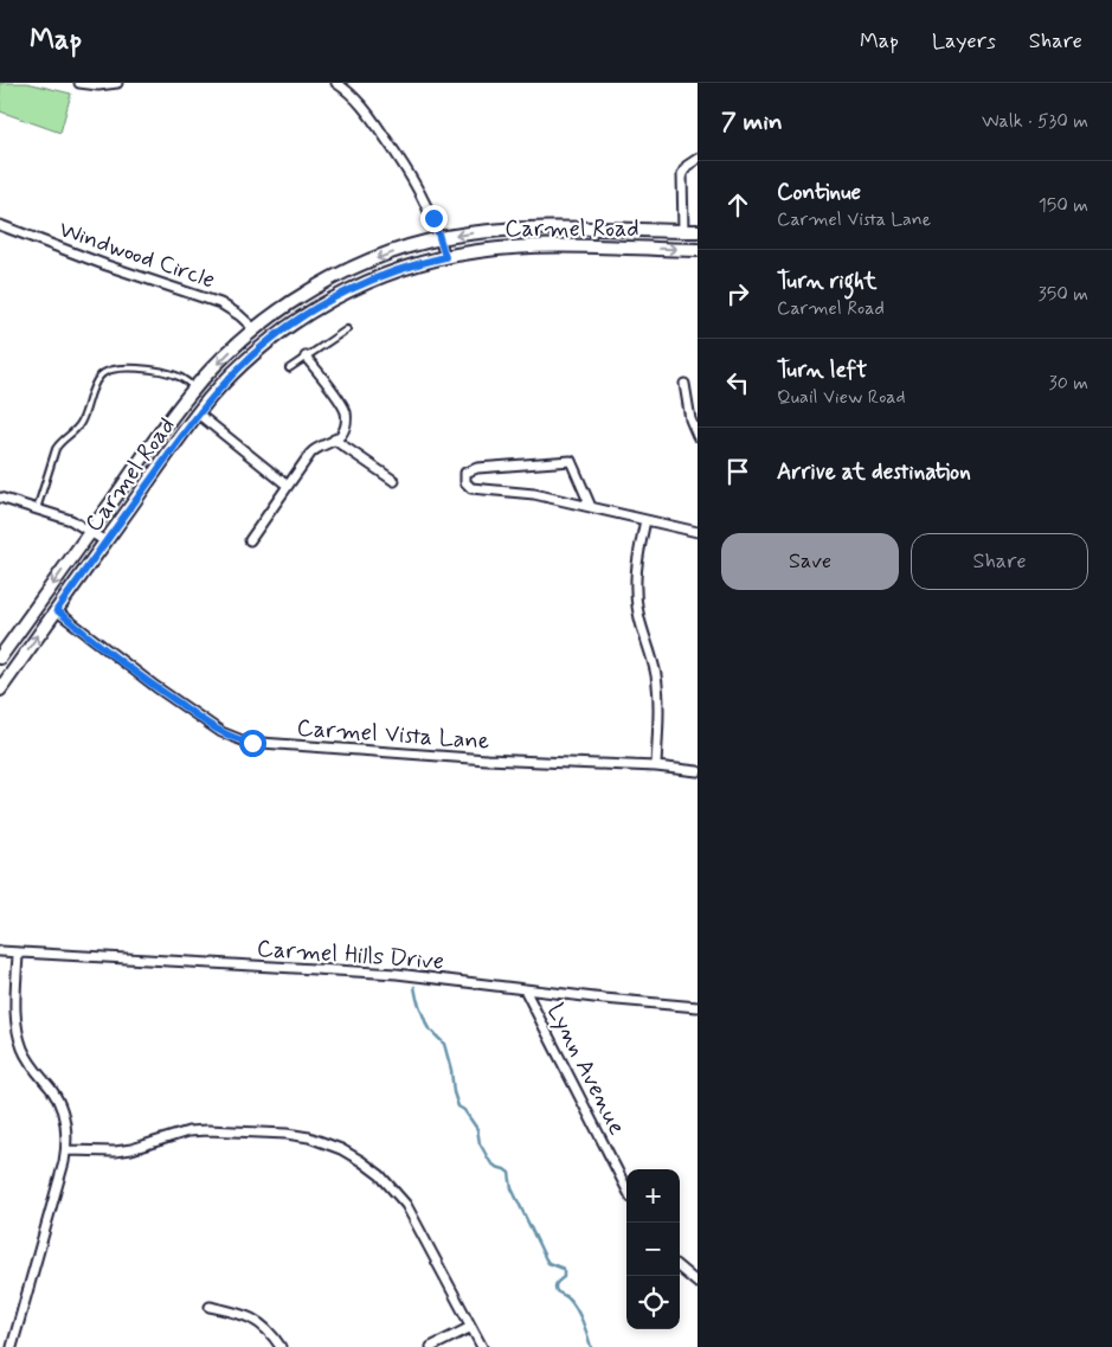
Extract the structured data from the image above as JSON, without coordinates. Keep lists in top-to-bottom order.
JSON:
{
  "streets": {
    "main road": ["Carmel Road"],
    "street": [
      "Windwood Circle",
      "Carmel Vista Lane",
      "Carmel Hills Drive",
      "Lynn Avenue"
    ]
  },
  "crossings": [
    ["Carmel Road", "Windwood Circle"],
    ["Carmel Road", "Carmel Vista Lane"],
    ["Carmel Hills Drive", "Lynn Avenue"]
  ],
  "page": {
    "header": "Map",
    "nav": ["Map", "Layers", "Share"],
    "heading": ["7 min", "Walk · 530 m"],
    "list": [
      ["Continue", "Carmel Vista Lane", "150 m"],
      ["Turn right", "Carmel Road", "350 m"],
      ["Turn left", "Quail View Road", "30 m"],
      "Arrive at destination"
    ],
    "buttons": ["Save", "Share"],
    "map_buttons": ["+", "−"]
  }
}
